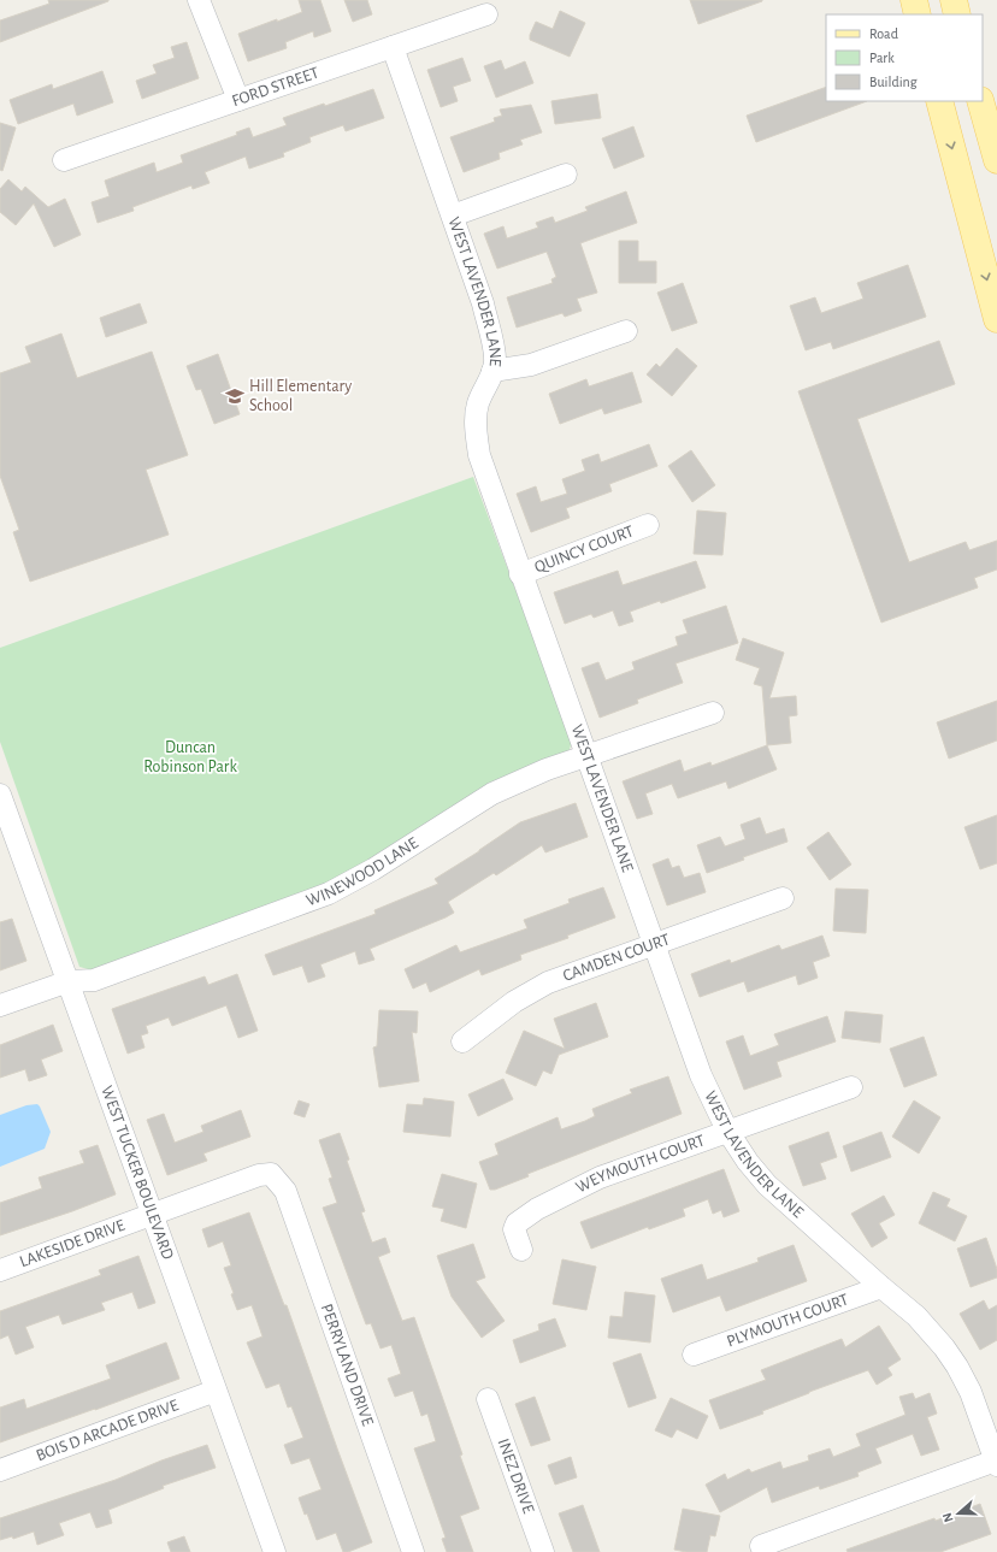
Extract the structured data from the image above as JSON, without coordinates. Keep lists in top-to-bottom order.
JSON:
{
  "streets": {
    "street": [
      "FORD STREET",
      "WEST LAVENDER LANE",
      "QUINCY COURT",
      "WINEWOOD LANE",
      "CAMDEN COURT",
      "WEYMOUTH COURT",
      "WEST TUCKER BOULEVARD",
      "LAKESIDE DRIVE",
      "PLYMOUTH COURT",
      "PERRYLAND DRIVE",
      "BOIS D ARCADE DRIVE",
      "INEZ DRIVE"
    ]
  },
  "crossings": [
    ["FORD STREET", "WEST LAVENDER LANE"],
    ["WEST LAVENDER LANE", "QUINCY COURT"],
    ["WEST LAVENDER LANE", "WINEWOOD LANE"],
    ["WEST LAVENDER LANE", "CAMDEN COURT"],
    ["WEST LAVENDER LANE", "WEYMOUTH COURT"],
    ["WEST LAVENDER LANE", "PLYMOUTH COURT"],
    ["WINEWOOD LANE", "WEST TUCKER BOULEVARD"],
    ["WEST TUCKER BOULEVARD", "LAKESIDE DRIVE"],
    ["WEST TUCKER BOULEVARD", "BOIS D ARCADE DRIVE"],
    ["LAKESIDE DRIVE", "PERRYLAND DRIVE"]
  ],
  "parks": ["Duncan Robinson Park"],
  "places": {
    "school or university": ["Hill Elementary School"]
  },
  "legend": ["Road", "Park", "Building"],
  "north": "left"
}
